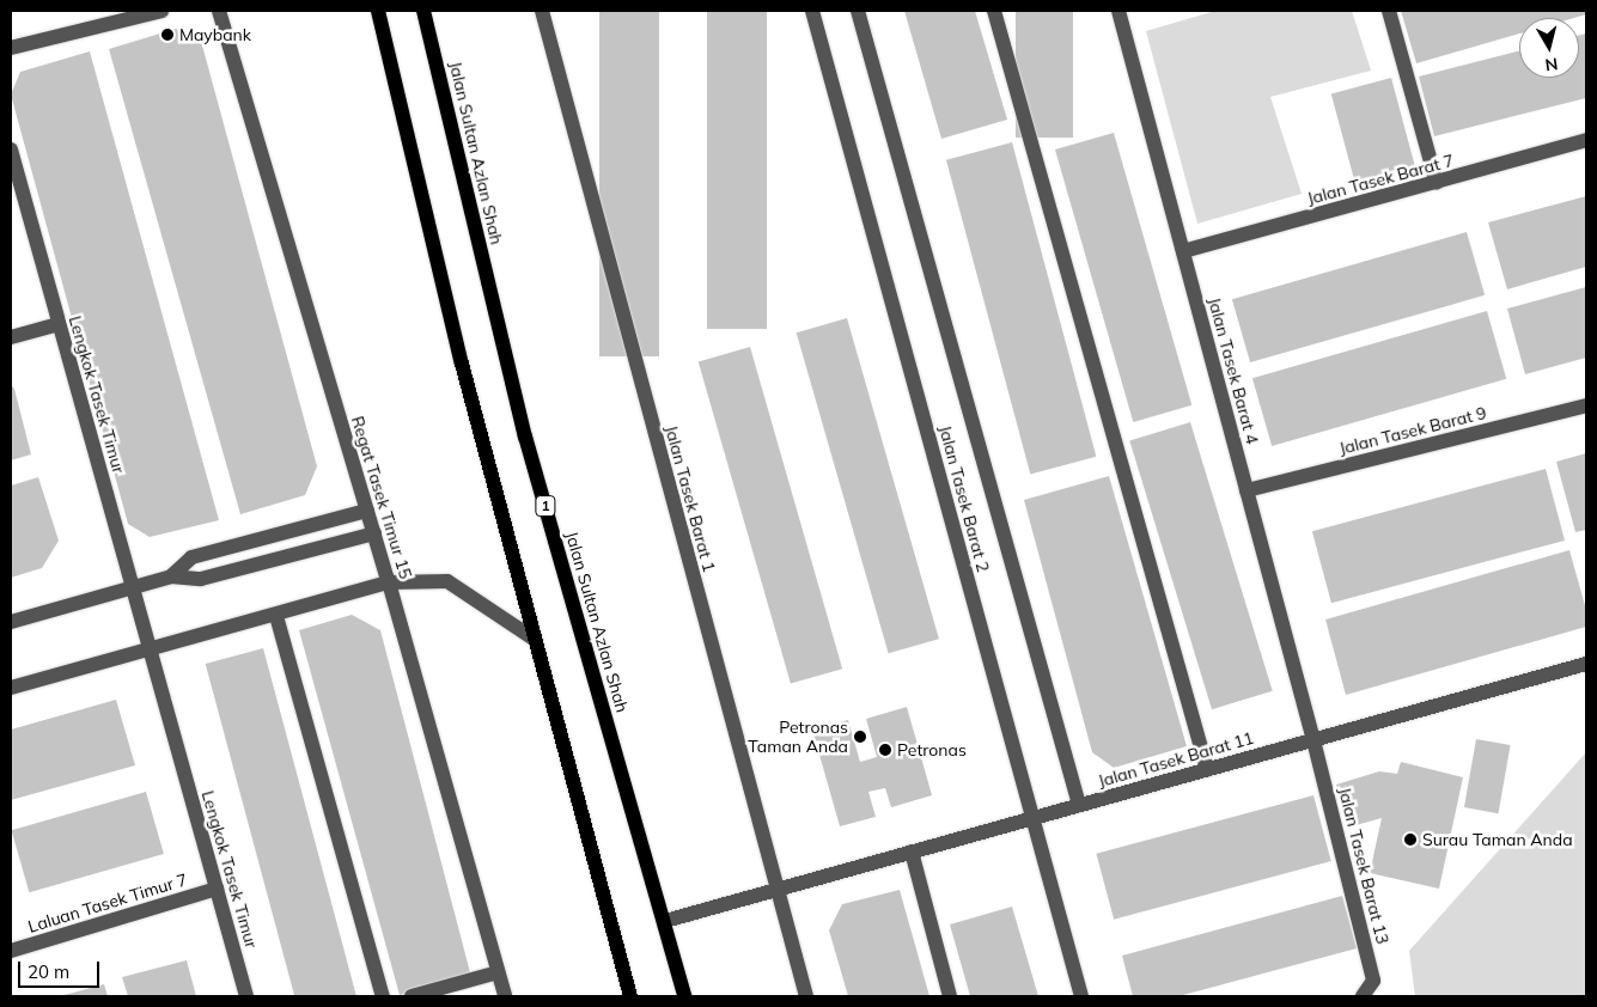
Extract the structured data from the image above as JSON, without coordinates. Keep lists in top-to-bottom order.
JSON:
{
  "streets": {
    "main road": ["Jalan Sultan Azlan Shah", "1"],
    "street": [
      "Jalan Tasek Barat 7",
      "Jalan Tasek Barat 4",
      "Lengkok Tasek Timur",
      "Jalan Tasek Barat 9",
      "Regat Tasek Timur 15",
      "Jalan Tasek Barat 1",
      "Jalan Tasek Barat 2",
      "Jalan Tasek Barat 11",
      "Jalan Tasek Barat 13",
      "Laluan Tasek Timur 7"
    ]
  },
  "crossings": [
    ["Jalan Sultan Azlan Shah", "Jalan Tasek Barat 11"],
    ["Jalan Tasek Barat 7", "Jalan Tasek Barat 4"],
    ["Jalan Tasek Barat 4", "Jalan Tasek Barat 9"],
    ["Jalan Tasek Barat 4", "Jalan Tasek Barat 11"],
    ["Jalan Tasek Barat 4", "Jalan Tasek Barat 13"],
    ["Lengkok Tasek Timur", "Laluan Tasek Timur 7"],
    ["Jalan Tasek Barat 1", "Jalan Tasek Barat 11"],
    ["Jalan Tasek Barat 2", "Jalan Tasek Barat 11"],
    ["Jalan Tasek Barat 11", "Jalan Tasek Barat 13"]
  ],
  "places": [
    "Maybank",
    "Petronas Taman Anda",
    "Petronas",
    "Surau Taman Anda"
  ],
  "scale_bar": "20 m",
  "north": "bottom"
}
